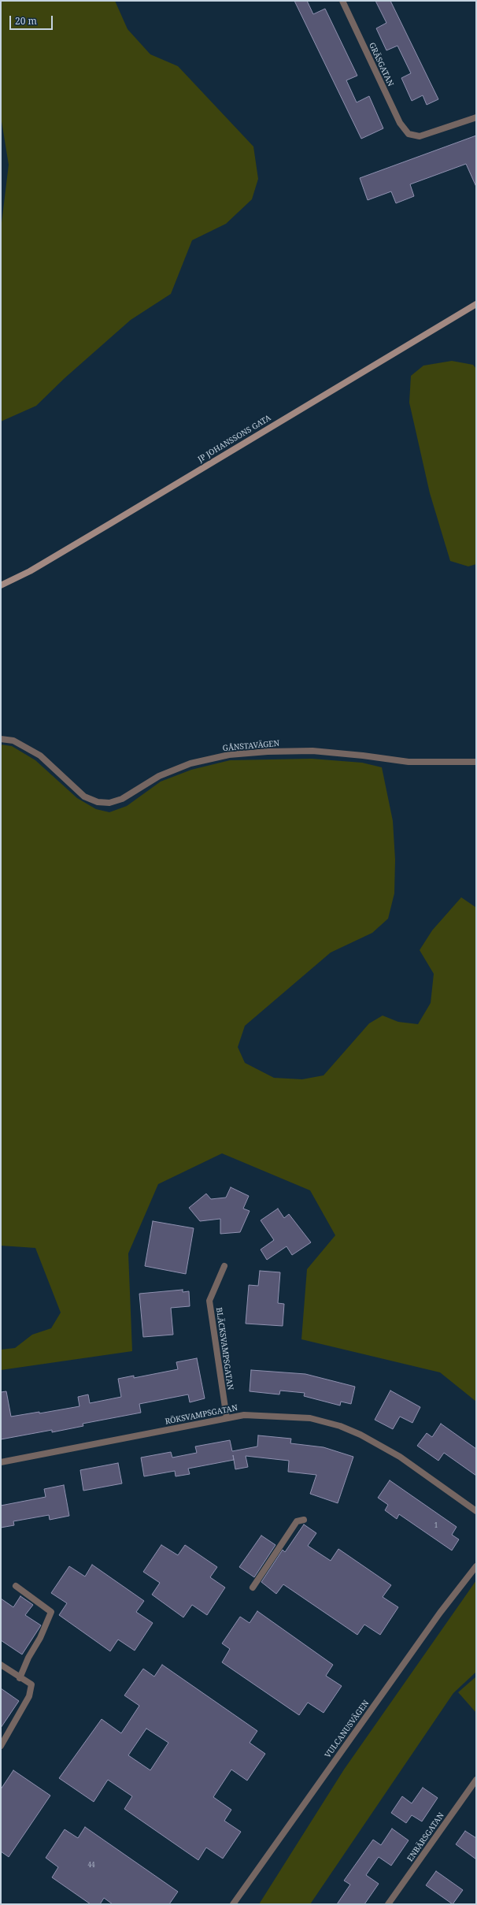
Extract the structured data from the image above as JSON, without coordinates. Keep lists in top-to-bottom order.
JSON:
{
  "streets": {
    "street": [
      "GRÄSGATAN",
      "JP JOHANSSONS GATA",
      "GÅNSTAVÄGEN",
      "BLÄCKSVAMPSGATAN",
      "RÖKSVAMPSGATAN",
      "VULCANUSVÄGEN",
      "ENBÄRSGATAN"
    ]
  },
  "crossings": [
    ["BLÄCKSVAMPSGATAN", "RÖKSVAMPSGATAN"]
  ],
  "house_numbers": ["1", "44"],
  "scale_bar": "20 m"
}
